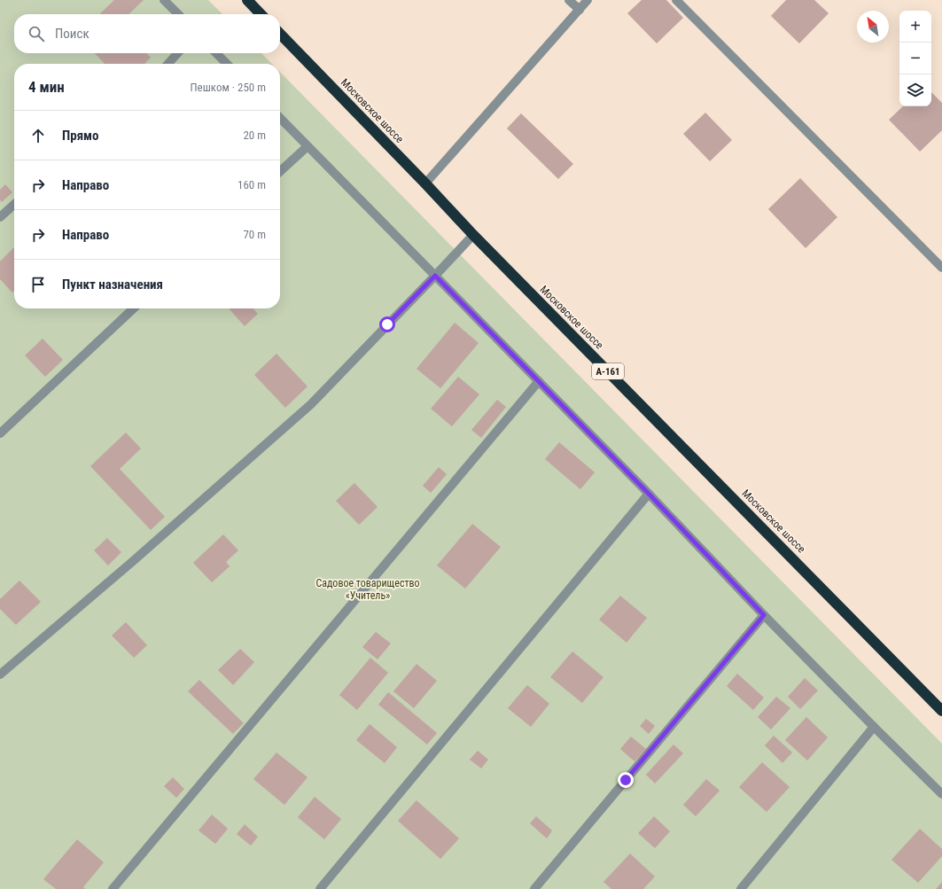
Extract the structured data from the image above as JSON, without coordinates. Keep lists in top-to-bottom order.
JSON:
{
  "streets": {
    "highway": ["Московское шоссе", "А-161"]
  },
  "parks": ["Садовое товарищество «Учитель»"],
  "north": "top left",
  "page": {
    "map_buttons": ["+", "−"],
    "search": "Поиск",
    "heading": ["4 мин", "Пешком · 250 m"],
    "list": [
      ["Прямо", "20 m"],
      ["Направо", "160 m"],
      ["Направо", "70 m"],
      "Пункт назначения"
    ]
  }
}
